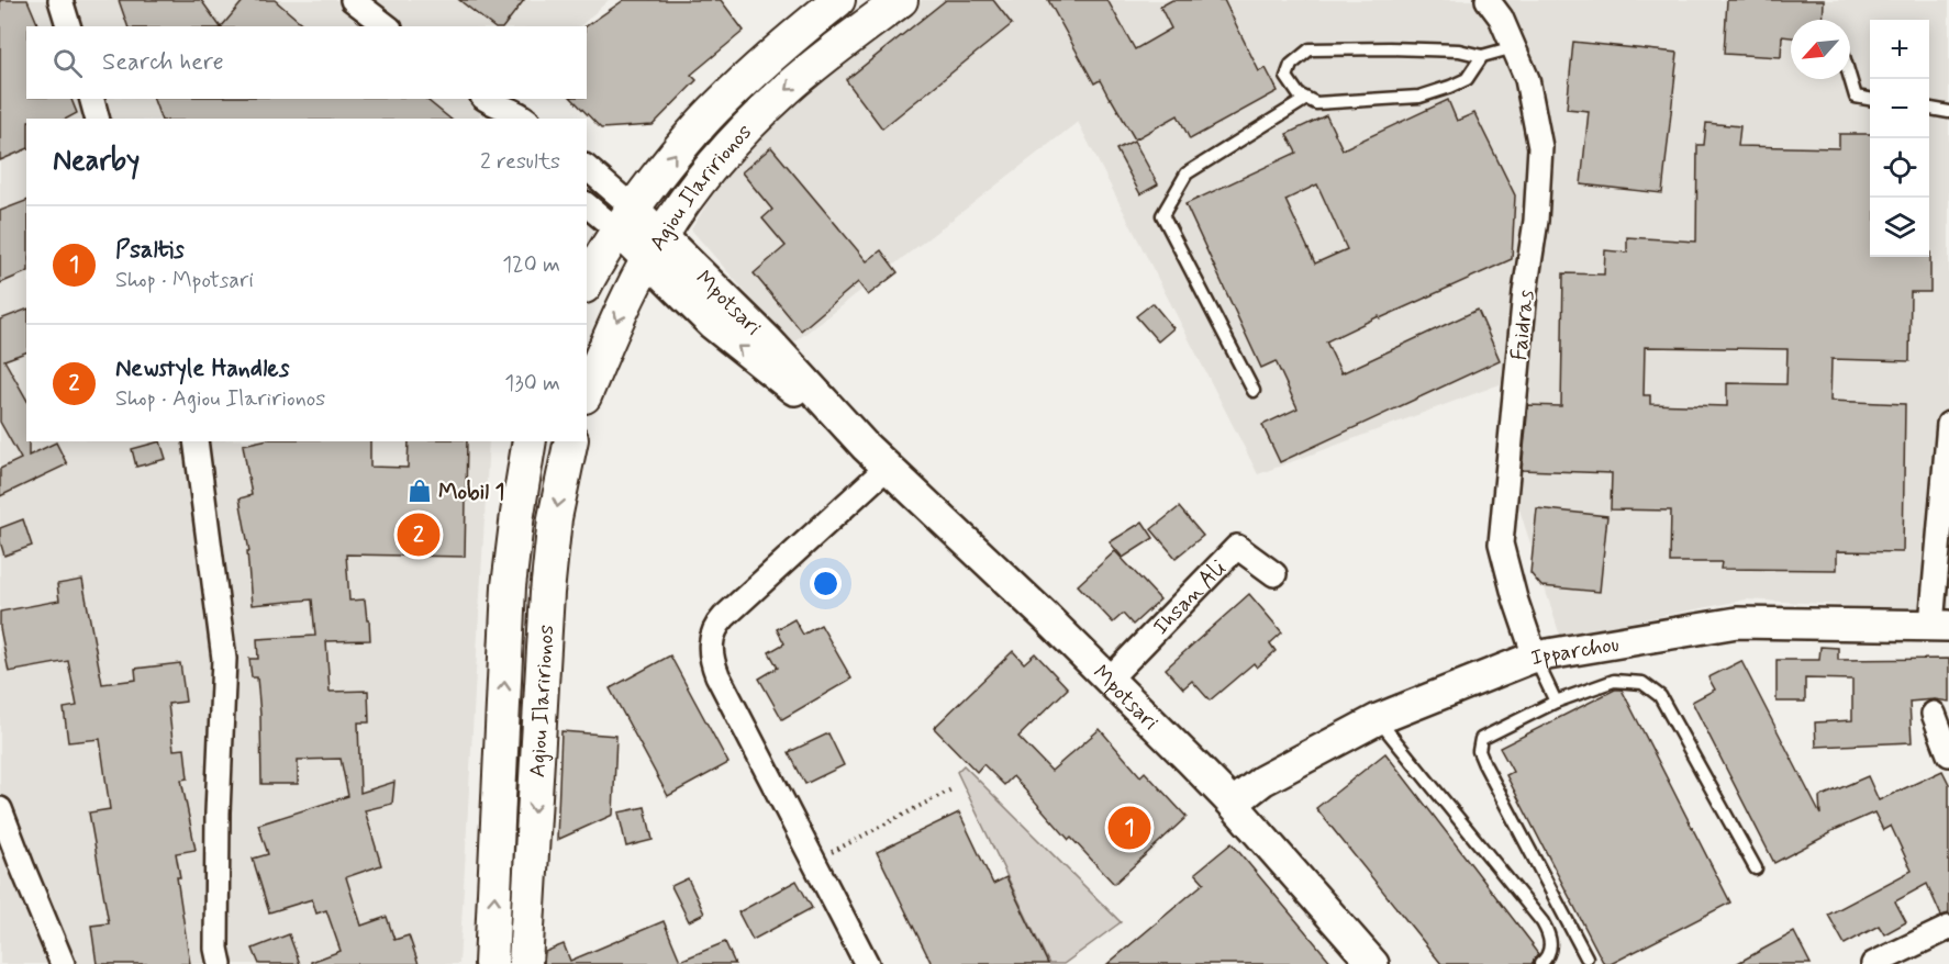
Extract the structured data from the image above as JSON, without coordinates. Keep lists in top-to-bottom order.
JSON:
{
  "streets": {
    "main road": ["Agiou Ilaririonos"],
    "street": [
      "Mpotsari",
      "Faidras",
      "Ihsan Ali",
      "Ipparchou"
    ]
  },
  "crossings": [
    ["Agiou Ilaririonos", "Mpotsari"],
    ["Mpotsari", "Ihsan Ali"],
    ["Mpotsari", "Ipparchou"],
    ["Faidras", "Ipparchou"]
  ],
  "places": {
    "shop": ["Mobil 1"]
  },
  "north": "bottom left",
  "page": {
    "map_buttons": ["+", "−"],
    "search": "Search here",
    "heading": ["Nearby", "2 results"],
    "list": [
      {
        "mark": "1",
        "name": "Psaltis",
        "note": "Shop · Mpotsari",
        "value": "120 m"
      },
      {
        "mark": "2",
        "name": "Newstyle Handles",
        "note": "Shop · Agiou Ilaririonos",
        "value": "130 m"
      }
    ],
    "pins": ["2", "1"]
  }
}
